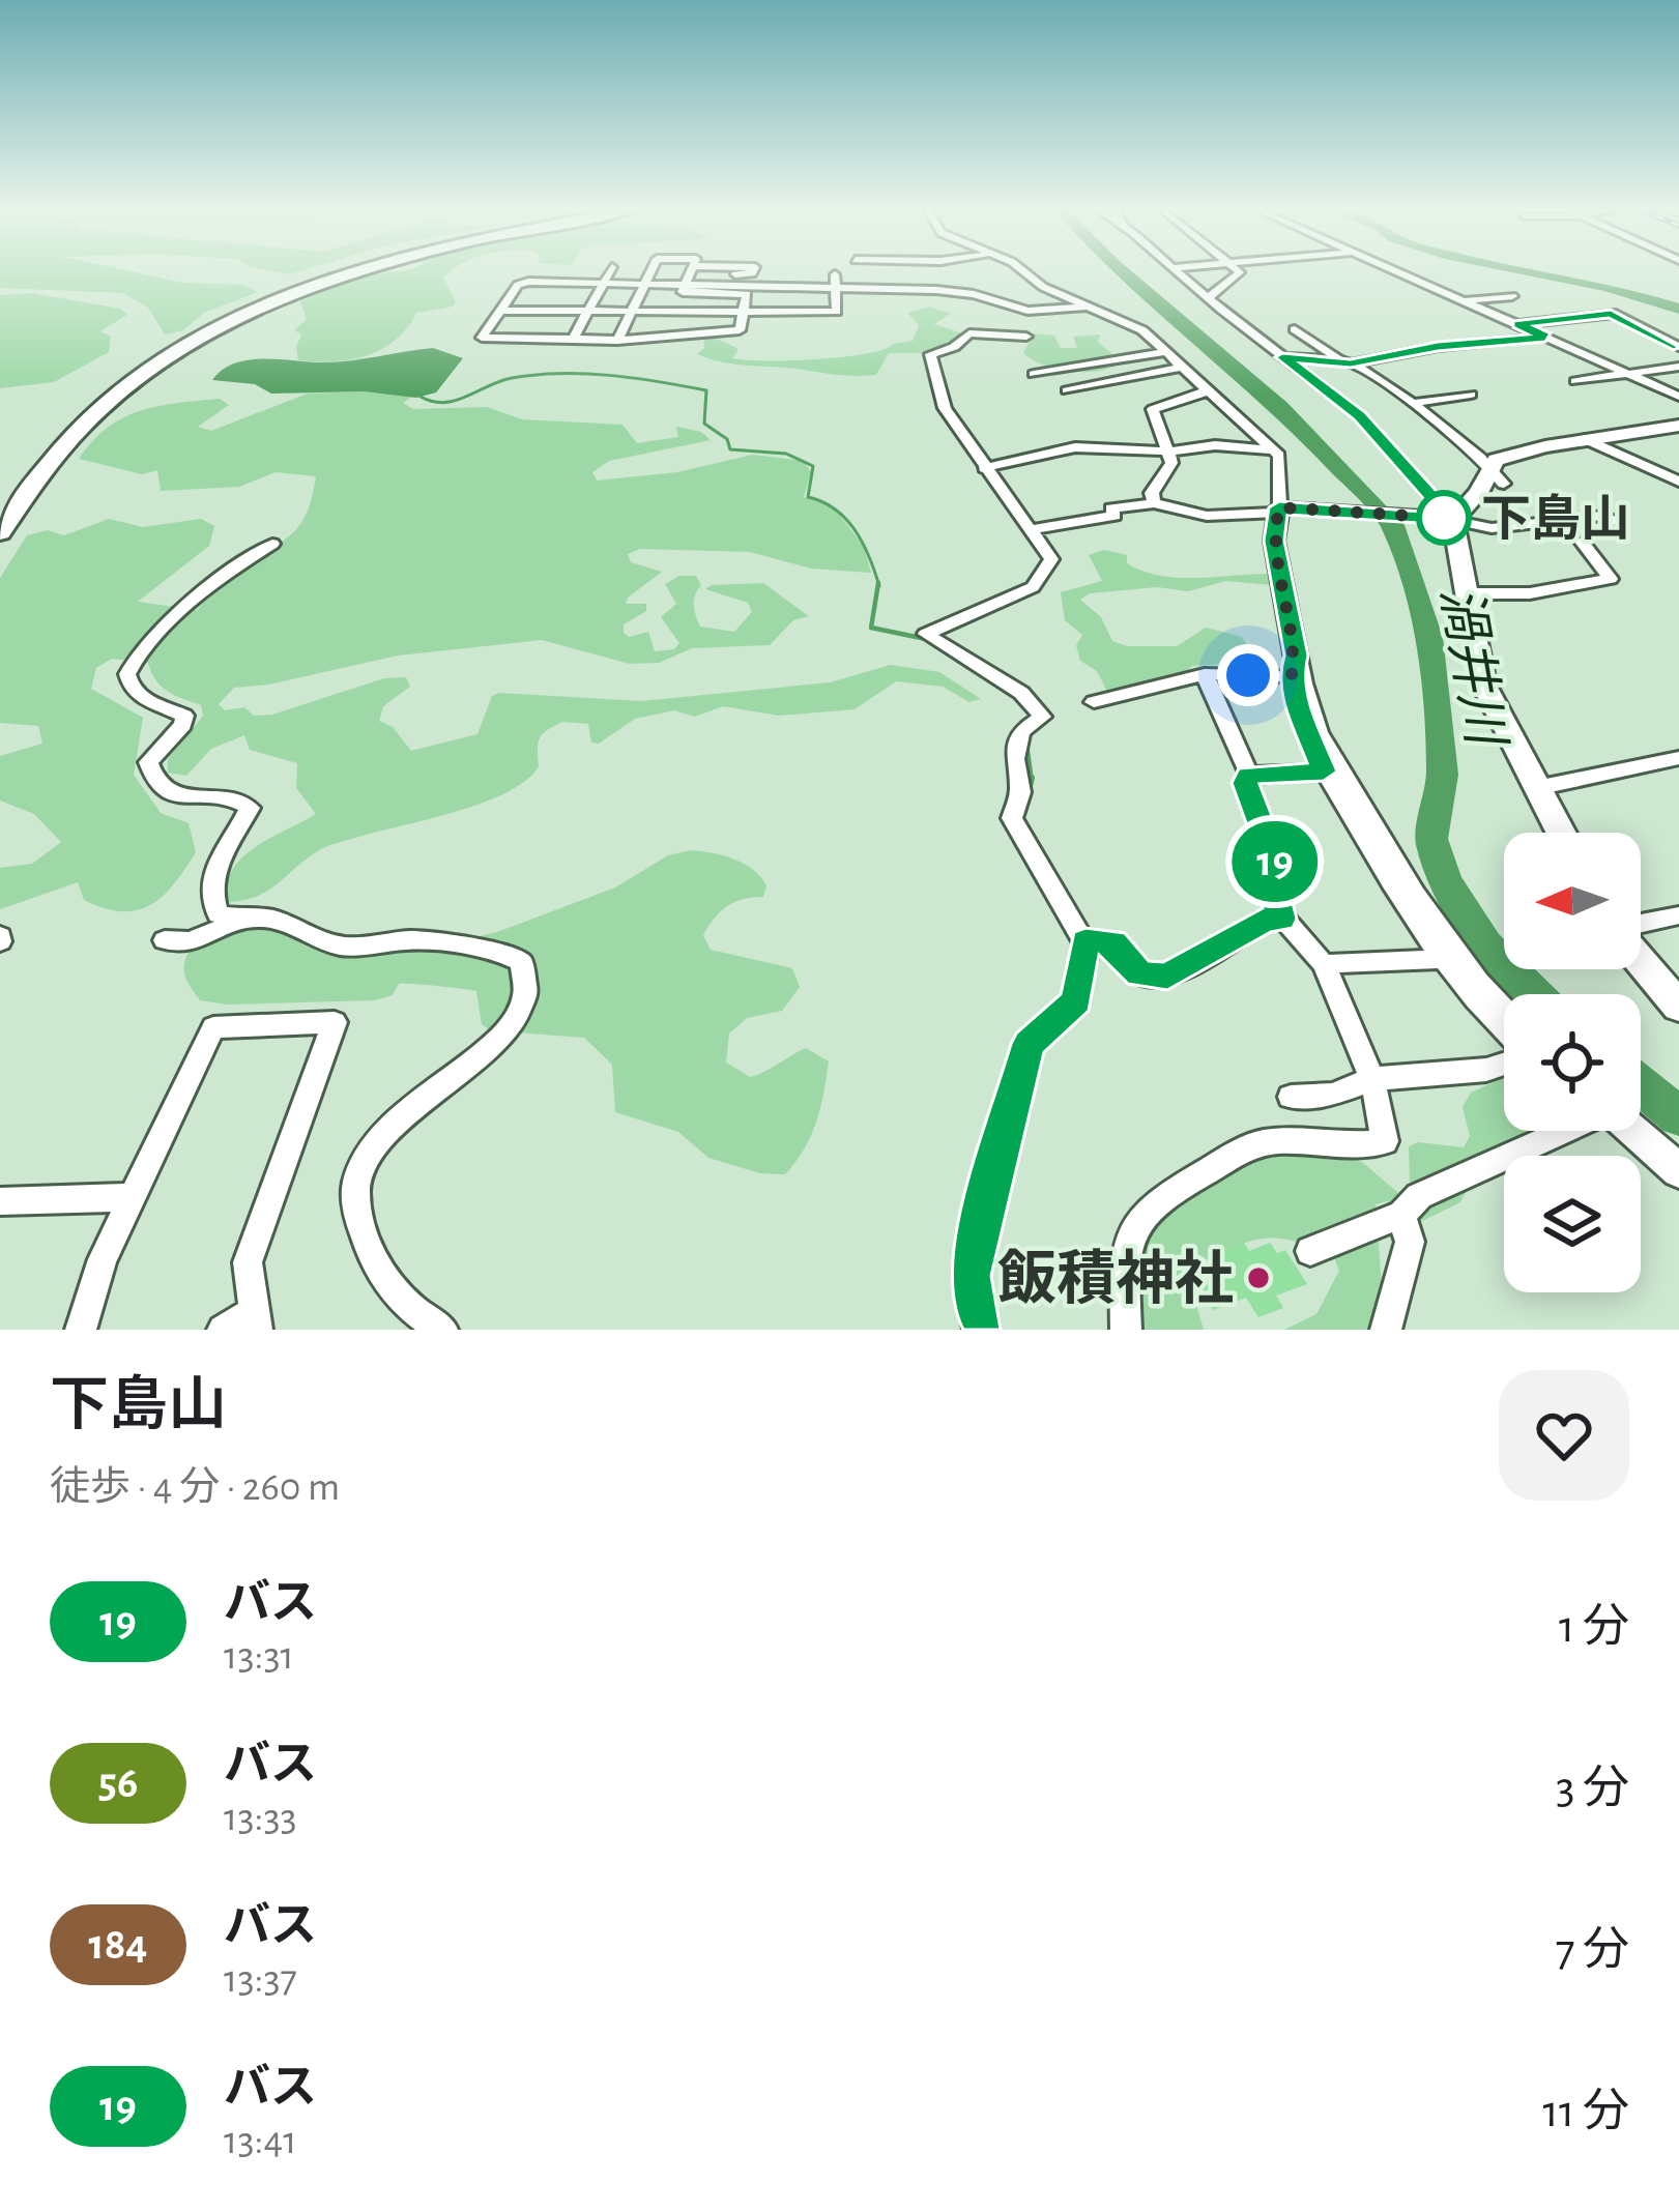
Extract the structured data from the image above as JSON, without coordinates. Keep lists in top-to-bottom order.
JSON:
{
  "water": ["渦井川"],
  "places": ["下島山", "飯積神社"],
  "lines": ["bus line 19"],
  "north": "left",
  "page": {
    "on_map": "19",
    "heading": ["下島山", "徒歩 · 4 分 · 260 m"],
    "list": [
      {
        "mark": "19",
        "name": "バス",
        "note": "13:31",
        "value": "1 分"
      },
      {
        "mark": "56",
        "name": "バス",
        "note": "13:33",
        "value": "3 分"
      },
      {
        "mark": "184",
        "name": "バス",
        "note": "13:37",
        "value": "7 分"
      },
      {
        "mark": "19",
        "name": "バス",
        "note": "13:41",
        "value": "11 分"
      }
    ]
  }
}
